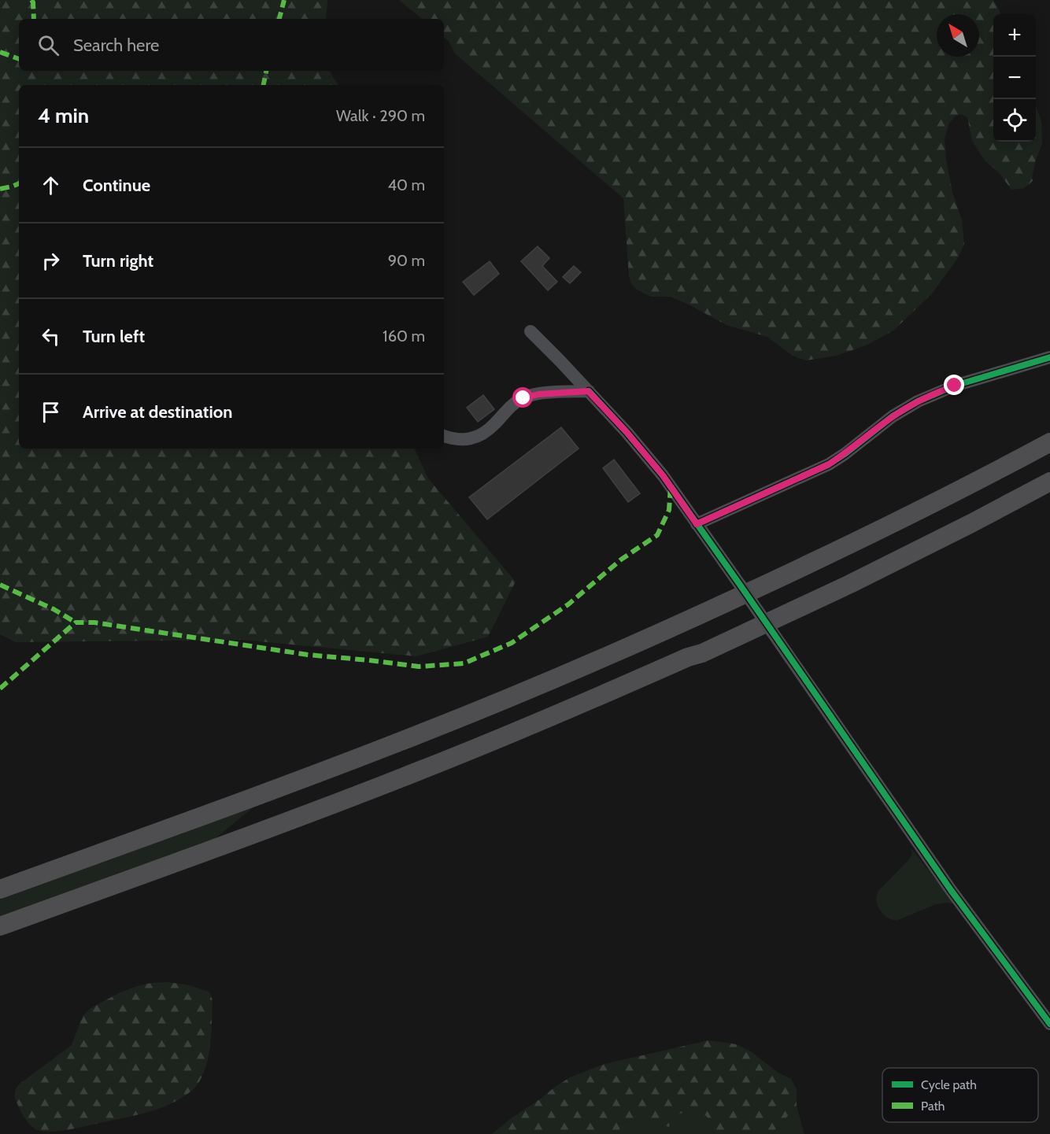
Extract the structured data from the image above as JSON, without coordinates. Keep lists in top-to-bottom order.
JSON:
{
  "legend": ["Cycle path", "Path"],
  "north": "top left",
  "page": {
    "map_buttons": ["+", "−"],
    "search": "Search here",
    "heading": ["4 min", "Walk · 290 m"],
    "list": [
      ["Continue", "40 m"],
      ["Turn right", "90 m"],
      ["Turn left", "160 m"],
      "Arrive at destination"
    ]
  }
}
